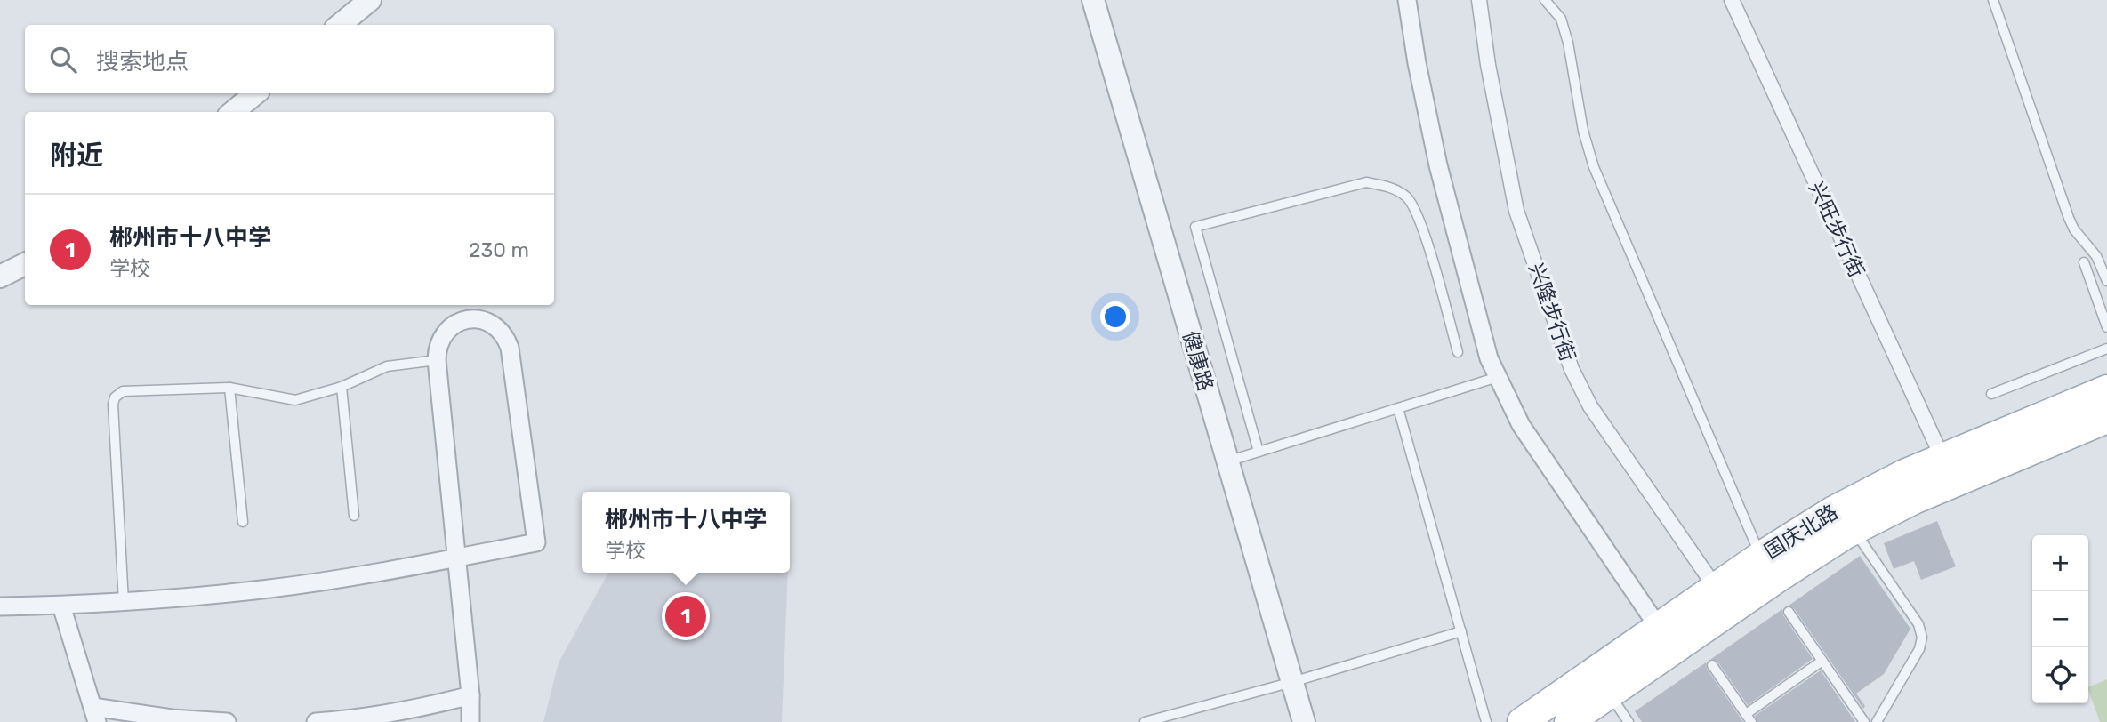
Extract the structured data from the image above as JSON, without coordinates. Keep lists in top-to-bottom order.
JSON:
{
  "streets": {
    "main road": ["国庆北路"],
    "street": ["兴旺步行街", "兴隆步行街", "健康路"]
  },
  "crossings": [
    ["兴旺步行街", "国庆北路"],
    ["兴隆步行街", "国庆北路"]
  ],
  "page": {
    "search": "搜索地点",
    "heading": "附近",
    "list": [
      {
        "mark": "1",
        "name": "郴州市十八中学",
        "note": "学校",
        "value": "230 m"
      }
    ],
    "popup": ["郴州市十八中学", "学校"],
    "map_buttons": ["+", "−"],
    "pins": "1"
  }
}
